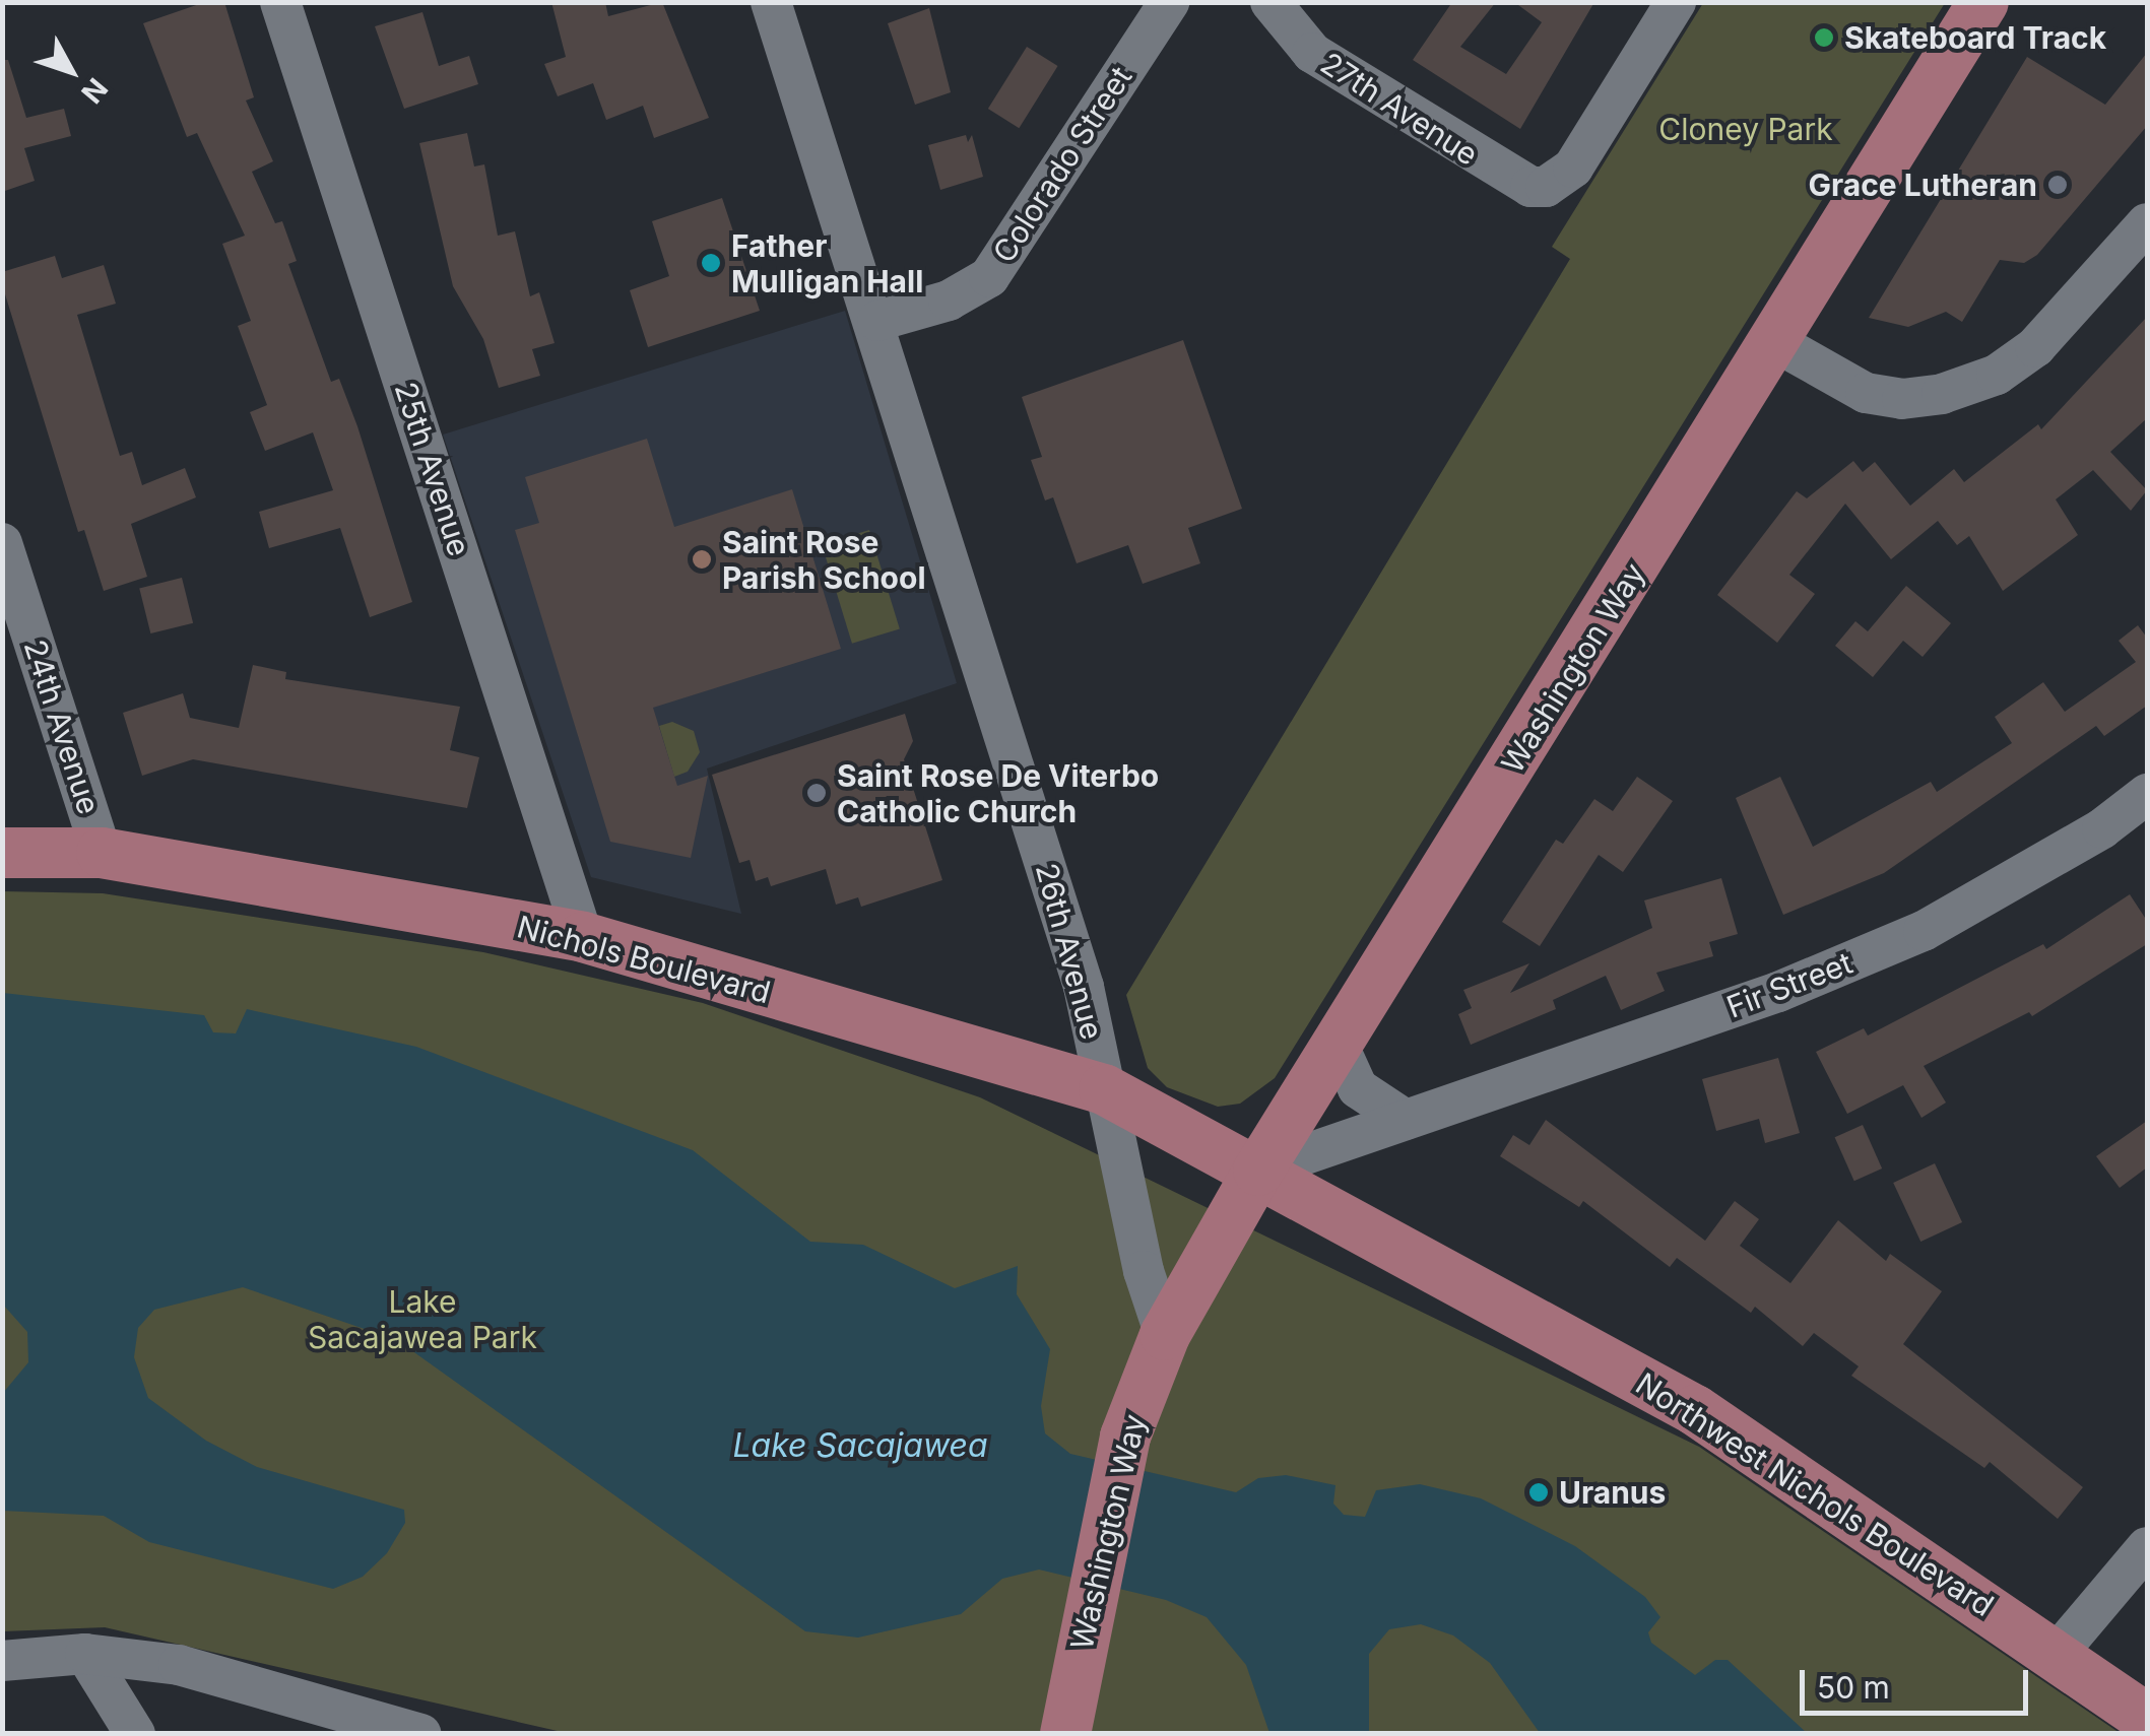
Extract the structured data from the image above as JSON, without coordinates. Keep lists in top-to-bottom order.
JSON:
{
  "streets": {
    "main road": ["Washington Way", "Nichols Boulevard", "Northwest Nichols Boulevard"],
    "street": [
      "27th Avenue",
      "Colorado Street",
      "25th Avenue",
      "24th Avenue",
      "26th Avenue",
      "Fir Street"
    ]
  },
  "crossings": [
    ["Colorado Street", "26th Avenue"],
    ["25th Avenue", "Nichols Boulevard"],
    ["Washington Way", "Nichols Boulevard"],
    ["Washington Way", "Fir Street"],
    ["Washington Way", "Northwest Nichols Boulevard"],
    ["24th Avenue", "Nichols Boulevard"],
    ["26th Avenue", "Nichols Boulevard"],
    ["Nichols Boulevard", "Fir Street"],
    ["Nichols Boulevard", "Northwest Nichols Boulevard"],
    ["Fir Street", "Northwest Nichols Boulevard"]
  ],
  "water": ["Lake Sacajawea"],
  "parks": ["Cloney Park", "Lake Sacajawea Park"],
  "places": [
    "Skateboard Track",
    "Grace Lutheran",
    "Father Mulligan Hall",
    "Saint Rose Parish School",
    "Saint Rose De Viterbo Catholic Church",
    "Uranus"
  ],
  "scale_bar": "50 m",
  "north": "bottom right"
}
